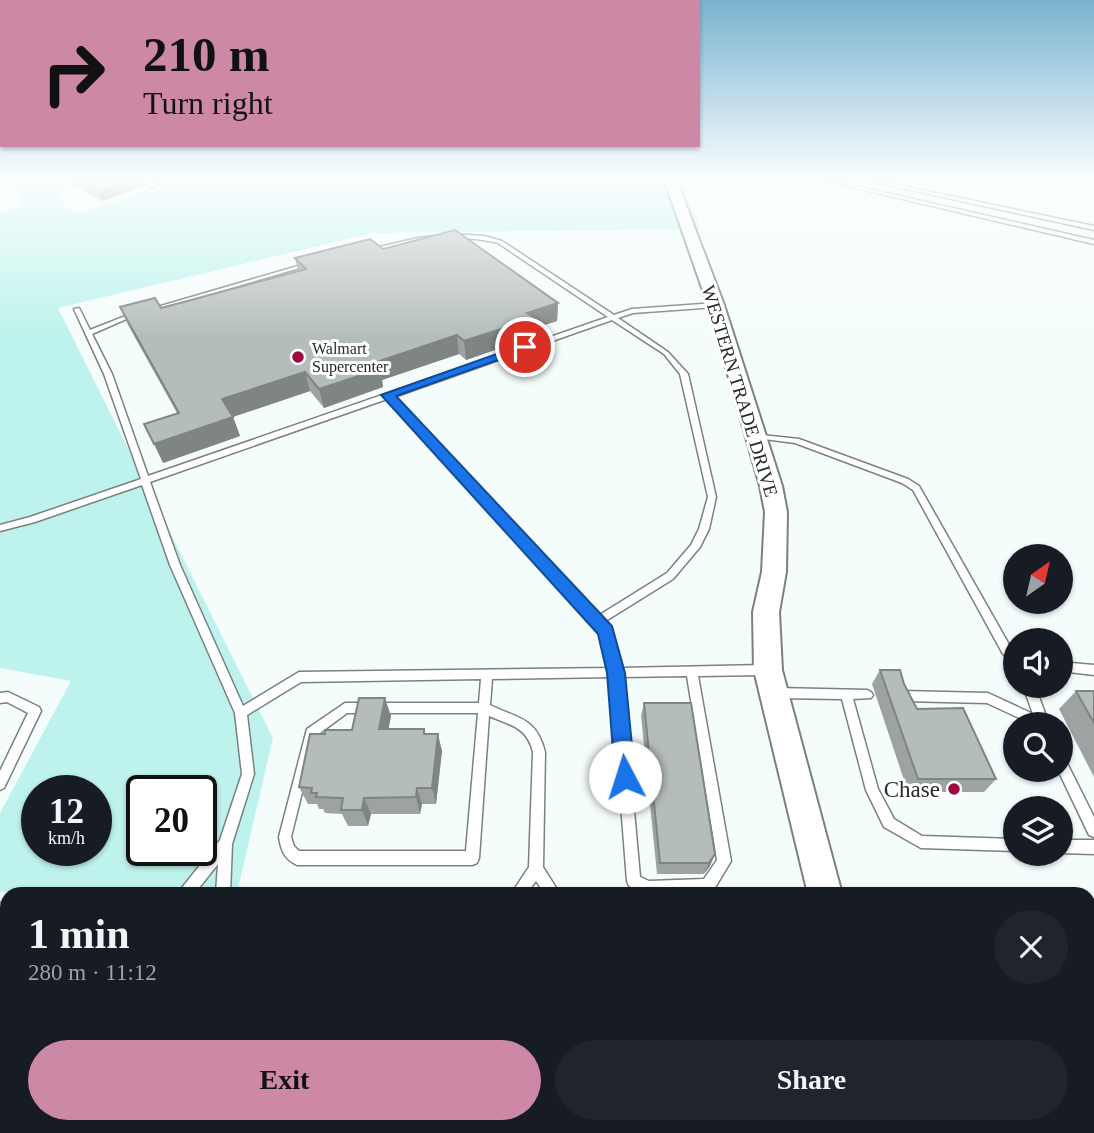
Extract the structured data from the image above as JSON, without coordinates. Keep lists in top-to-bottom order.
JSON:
{
  "streets": {
    "street": ["WESTERN TRADE DRIVE"]
  },
  "places": ["Walmart Supercenter", "Chase"],
  "north": "top right",
  "page": {
    "turn": ["210 m", "Turn right"],
    "speed": "12 km/h",
    "limit": "20",
    "heading": ["1 min", "280 m · 11:12"],
    "buttons": ["Exit", "Share"]
  }
}
